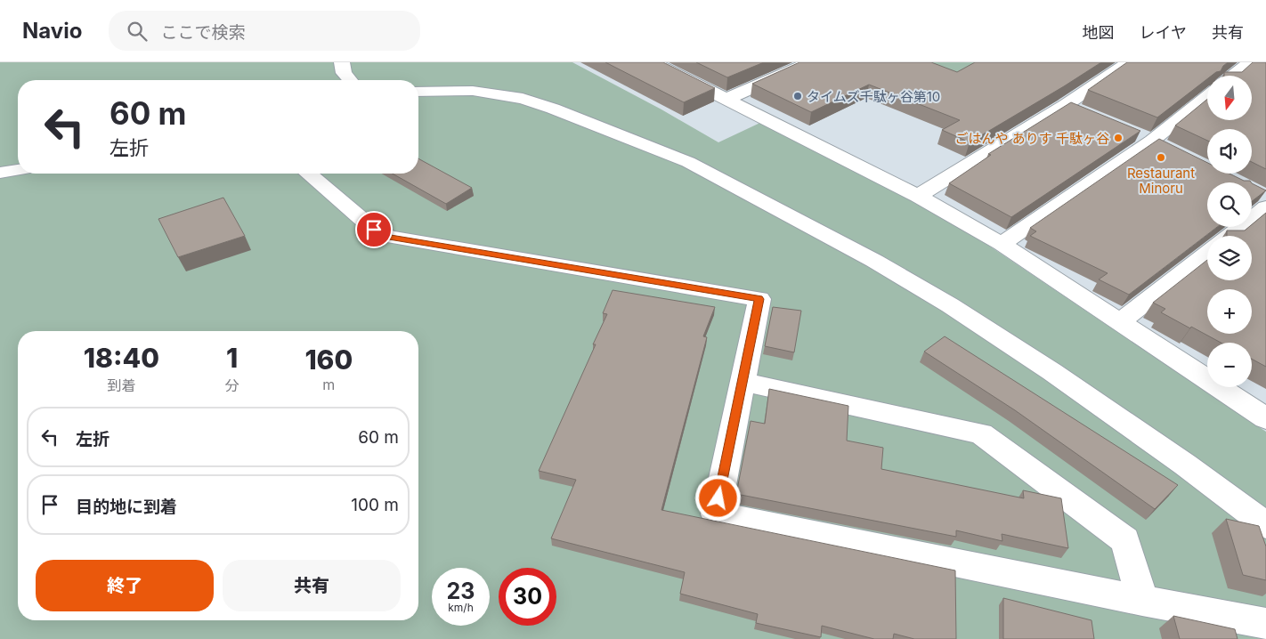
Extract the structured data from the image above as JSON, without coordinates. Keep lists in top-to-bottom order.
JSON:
{
  "places": ["タイムズ千駄ヶ谷第10", "ごはんや ありす 千駄ヶ谷", "Restaurant Minoru"],
  "north": "bottom",
  "page": {
    "header": "Navio",
    "search": "ここで検索",
    "nav": ["地図", "レイヤ", "共有"],
    "map_buttons": ["+", "−"],
    "turn": ["60 m", "左折"],
    "eta": [
      "18:40",
      "到着",
      "1",
      "分",
      "160",
      "m"
    ],
    "list": [
      {
        "name": "左折",
        "value": "60 m"
      },
      {
        "name": "目的地に到着",
        "value": "100 m"
      }
    ],
    "buttons": ["終了", "共有"],
    "speed": "23 km/h",
    "limit": "30"
  }
}
